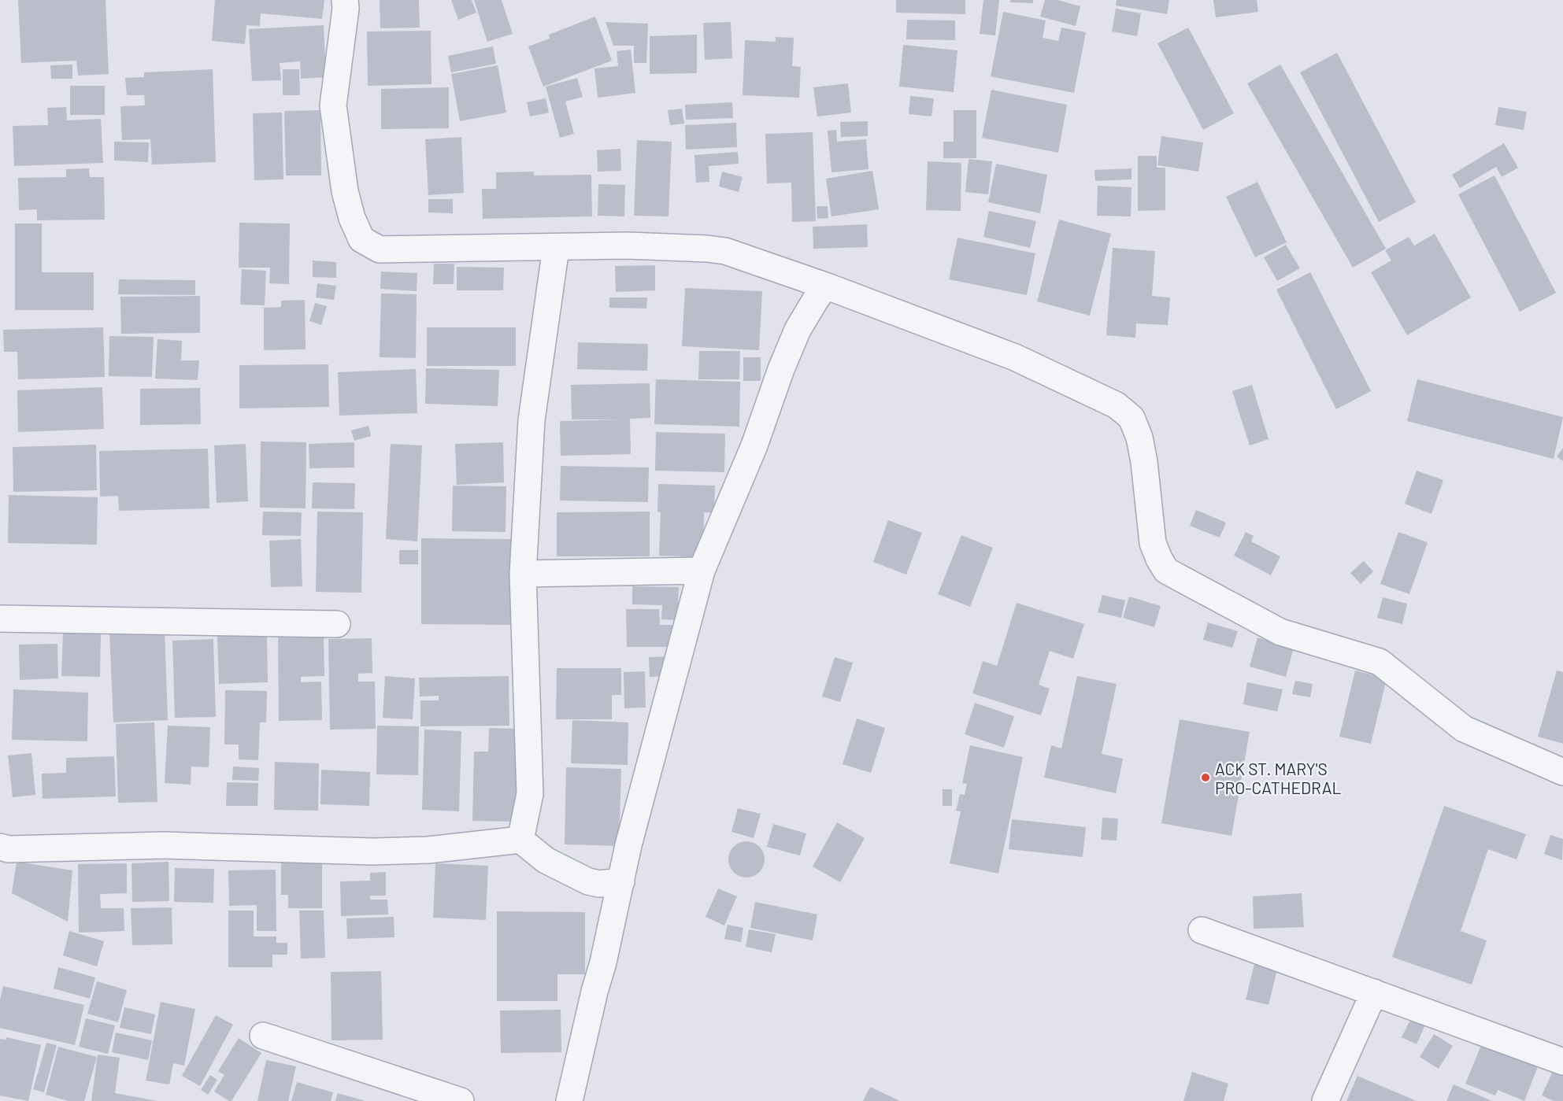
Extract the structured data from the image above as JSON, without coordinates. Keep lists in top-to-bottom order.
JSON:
{
  "places": ["ACK ST. MARY'S PRO-CATHEDRAL"]
}
